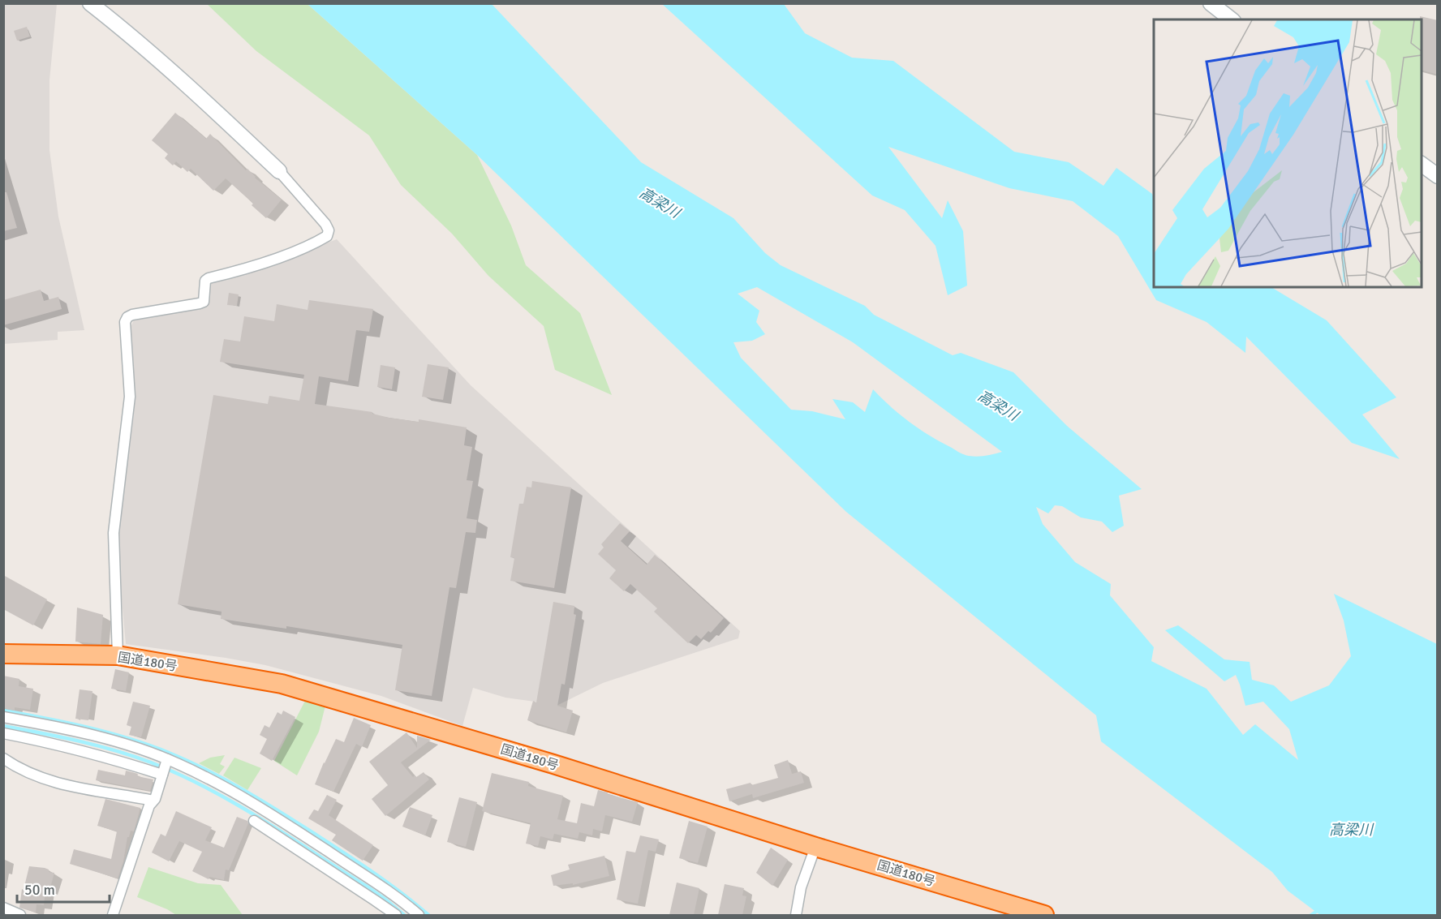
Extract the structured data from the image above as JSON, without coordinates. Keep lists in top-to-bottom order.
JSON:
{
  "streets": {
    "highway": ["国道180号"]
  },
  "water": ["高梁川"],
  "scale_bar": "50 m"
}
